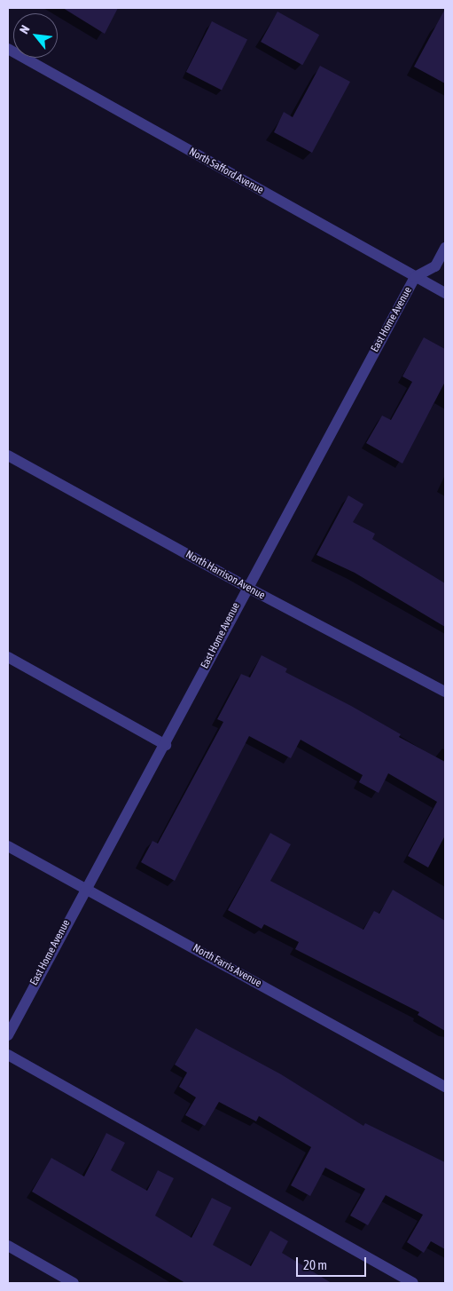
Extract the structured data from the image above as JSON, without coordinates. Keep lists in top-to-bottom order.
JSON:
{
  "streets": {
    "street": [
      "North Safford Avenue",
      "East Home Avenue",
      "North Harrison Avenue",
      "North Farris Avenue"
    ]
  },
  "crossings": [
    ["North Safford Avenue", "East Home Avenue"],
    ["East Home Avenue", "North Harrison Avenue"],
    ["East Home Avenue", "North Farris Avenue"]
  ],
  "scale_bar": "20 m",
  "north": "top left"
}
